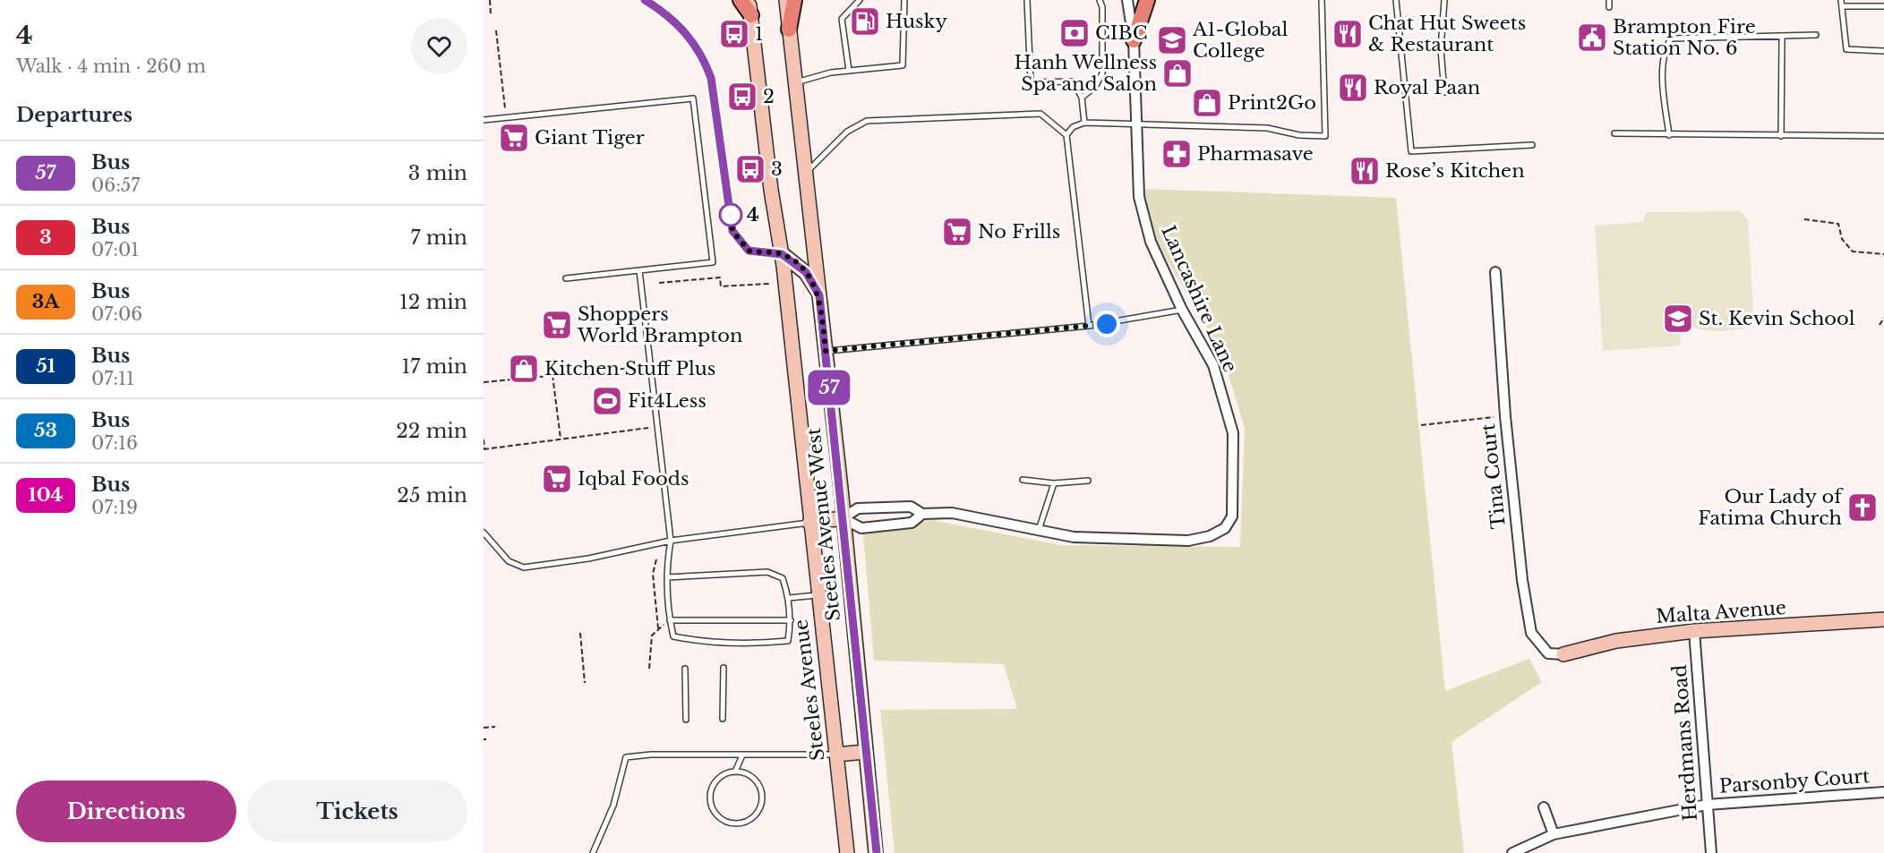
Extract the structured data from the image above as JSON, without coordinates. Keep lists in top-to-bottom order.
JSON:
{
  "streets": {
    "main road": ["Steeles Avenue West", "Malta Avenue", "Steeles Avenue"],
    "street": [
      "Lancashire Lane",
      "Tina Court",
      "Herdmans Road",
      "Parsonby Court"
    ]
  },
  "crossings": [
    ["Lancashire Lane", "Steeles Avenue West"],
    ["Tina Court", "Malta Avenue"],
    ["Steeles Avenue West", "Steeles Avenue"],
    ["Malta Avenue", "Herdmans Road"],
    ["Herdmans Road", "Parsonby Court"]
  ],
  "places": {
    "fuel station": ["Husky"],
    "bank": ["CIBC"],
    "bus stop": ["1", "2", "3"],
    "restaurant": ["Chat Hut Sweets & Restaurant", "Royal Paan", "Rose’s Kitchen"],
    "public building": ["Brampton Fire Station No. 6"],
    "school or university": ["A1-Global College", "St. Kevin School"],
    "shop": ["Hanh Wellness Spa and Salon", "Print2Go", "Kitchen Stuff Plus"],
    "supermarket": [
      "Giant Tiger",
      "No Frills",
      "Shoppers World Brampton",
      "Iqbal Foods"
    ],
    "pharmacy": ["Pharmasave"],
    "other": ["4"],
    "sports": ["Fit4Less"],
    "church": ["Our Lady of Fatima Church"]
  },
  "lines": ["bus line 57"],
  "page": {
    "heading": [
      ["4", "Walk · 4 min · 260 m"],
      "Departures"
    ],
    "on_map": "57",
    "list": [
      {
        "mark": "57",
        "name": "Bus",
        "note": "06:57",
        "value": "3 min"
      },
      {
        "mark": "3",
        "name": "Bus",
        "note": "07:01",
        "value": "7 min"
      },
      {
        "mark": "3A",
        "name": "Bus",
        "note": "07:06",
        "value": "12 min"
      },
      {
        "mark": "51",
        "name": "Bus",
        "note": "07:11",
        "value": "17 min"
      },
      {
        "mark": "53",
        "name": "Bus",
        "note": "07:16",
        "value": "22 min"
      },
      {
        "mark": "104",
        "name": "Bus",
        "note": "07:19",
        "value": "25 min"
      }
    ],
    "buttons": ["Directions", "Tickets"]
  }
}
